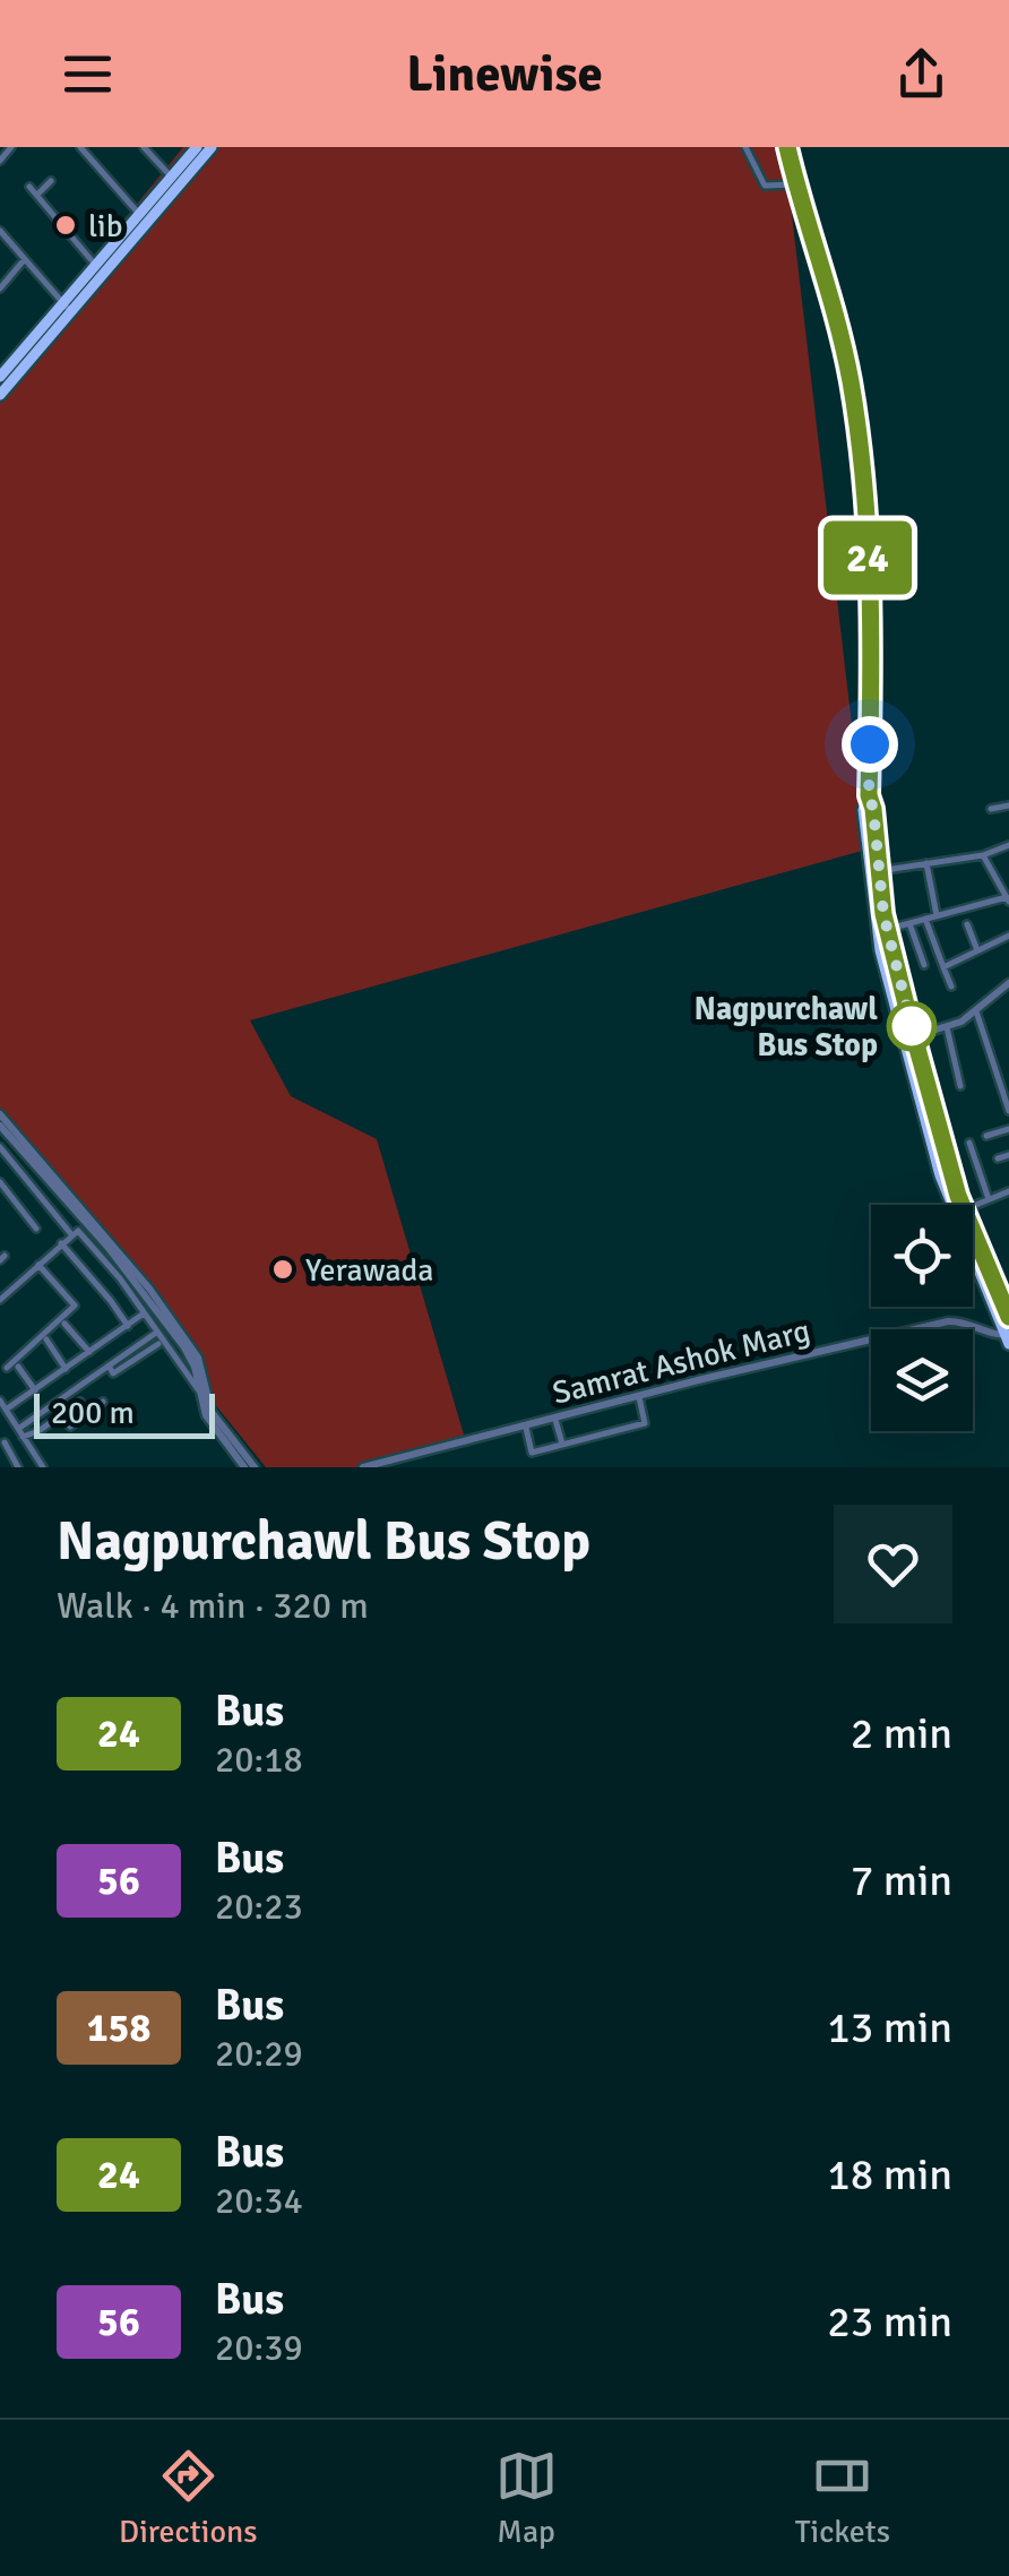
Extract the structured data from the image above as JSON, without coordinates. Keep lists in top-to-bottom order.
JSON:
{
  "streets": {
    "street": ["Samrat Ashok Marg"]
  },
  "places": ["lib", "Nagpurchawl Bus Stop", "Yerawada"],
  "lines": ["bus line 24"],
  "scale_bar": "200 m",
  "page": {
    "header": "Linewise",
    "on_map": "24",
    "scale": "200 m",
    "heading": ["Nagpurchawl Bus Stop", "Walk · 4 min · 320 m"],
    "list": [
      {
        "mark": "24",
        "name": "Bus",
        "note": "20:18",
        "value": "2 min"
      },
      {
        "mark": "56",
        "name": "Bus",
        "note": "20:23",
        "value": "7 min"
      },
      {
        "mark": "158",
        "name": "Bus",
        "note": "20:29",
        "value": "13 min"
      },
      {
        "mark": "24",
        "name": "Bus",
        "note": "20:34",
        "value": "18 min"
      },
      {
        "mark": "56",
        "name": "Bus",
        "note": "20:39",
        "value": "23 min"
      }
    ],
    "tabs": ["Directions", "Map", "Tickets"]
  }
}
